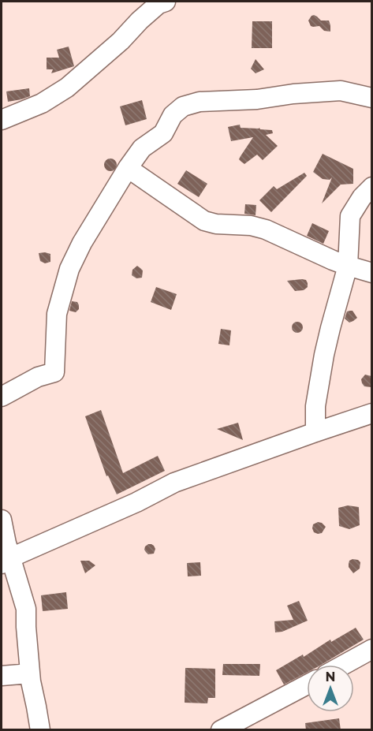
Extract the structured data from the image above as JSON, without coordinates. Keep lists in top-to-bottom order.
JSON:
{
  "north": "top"
}
